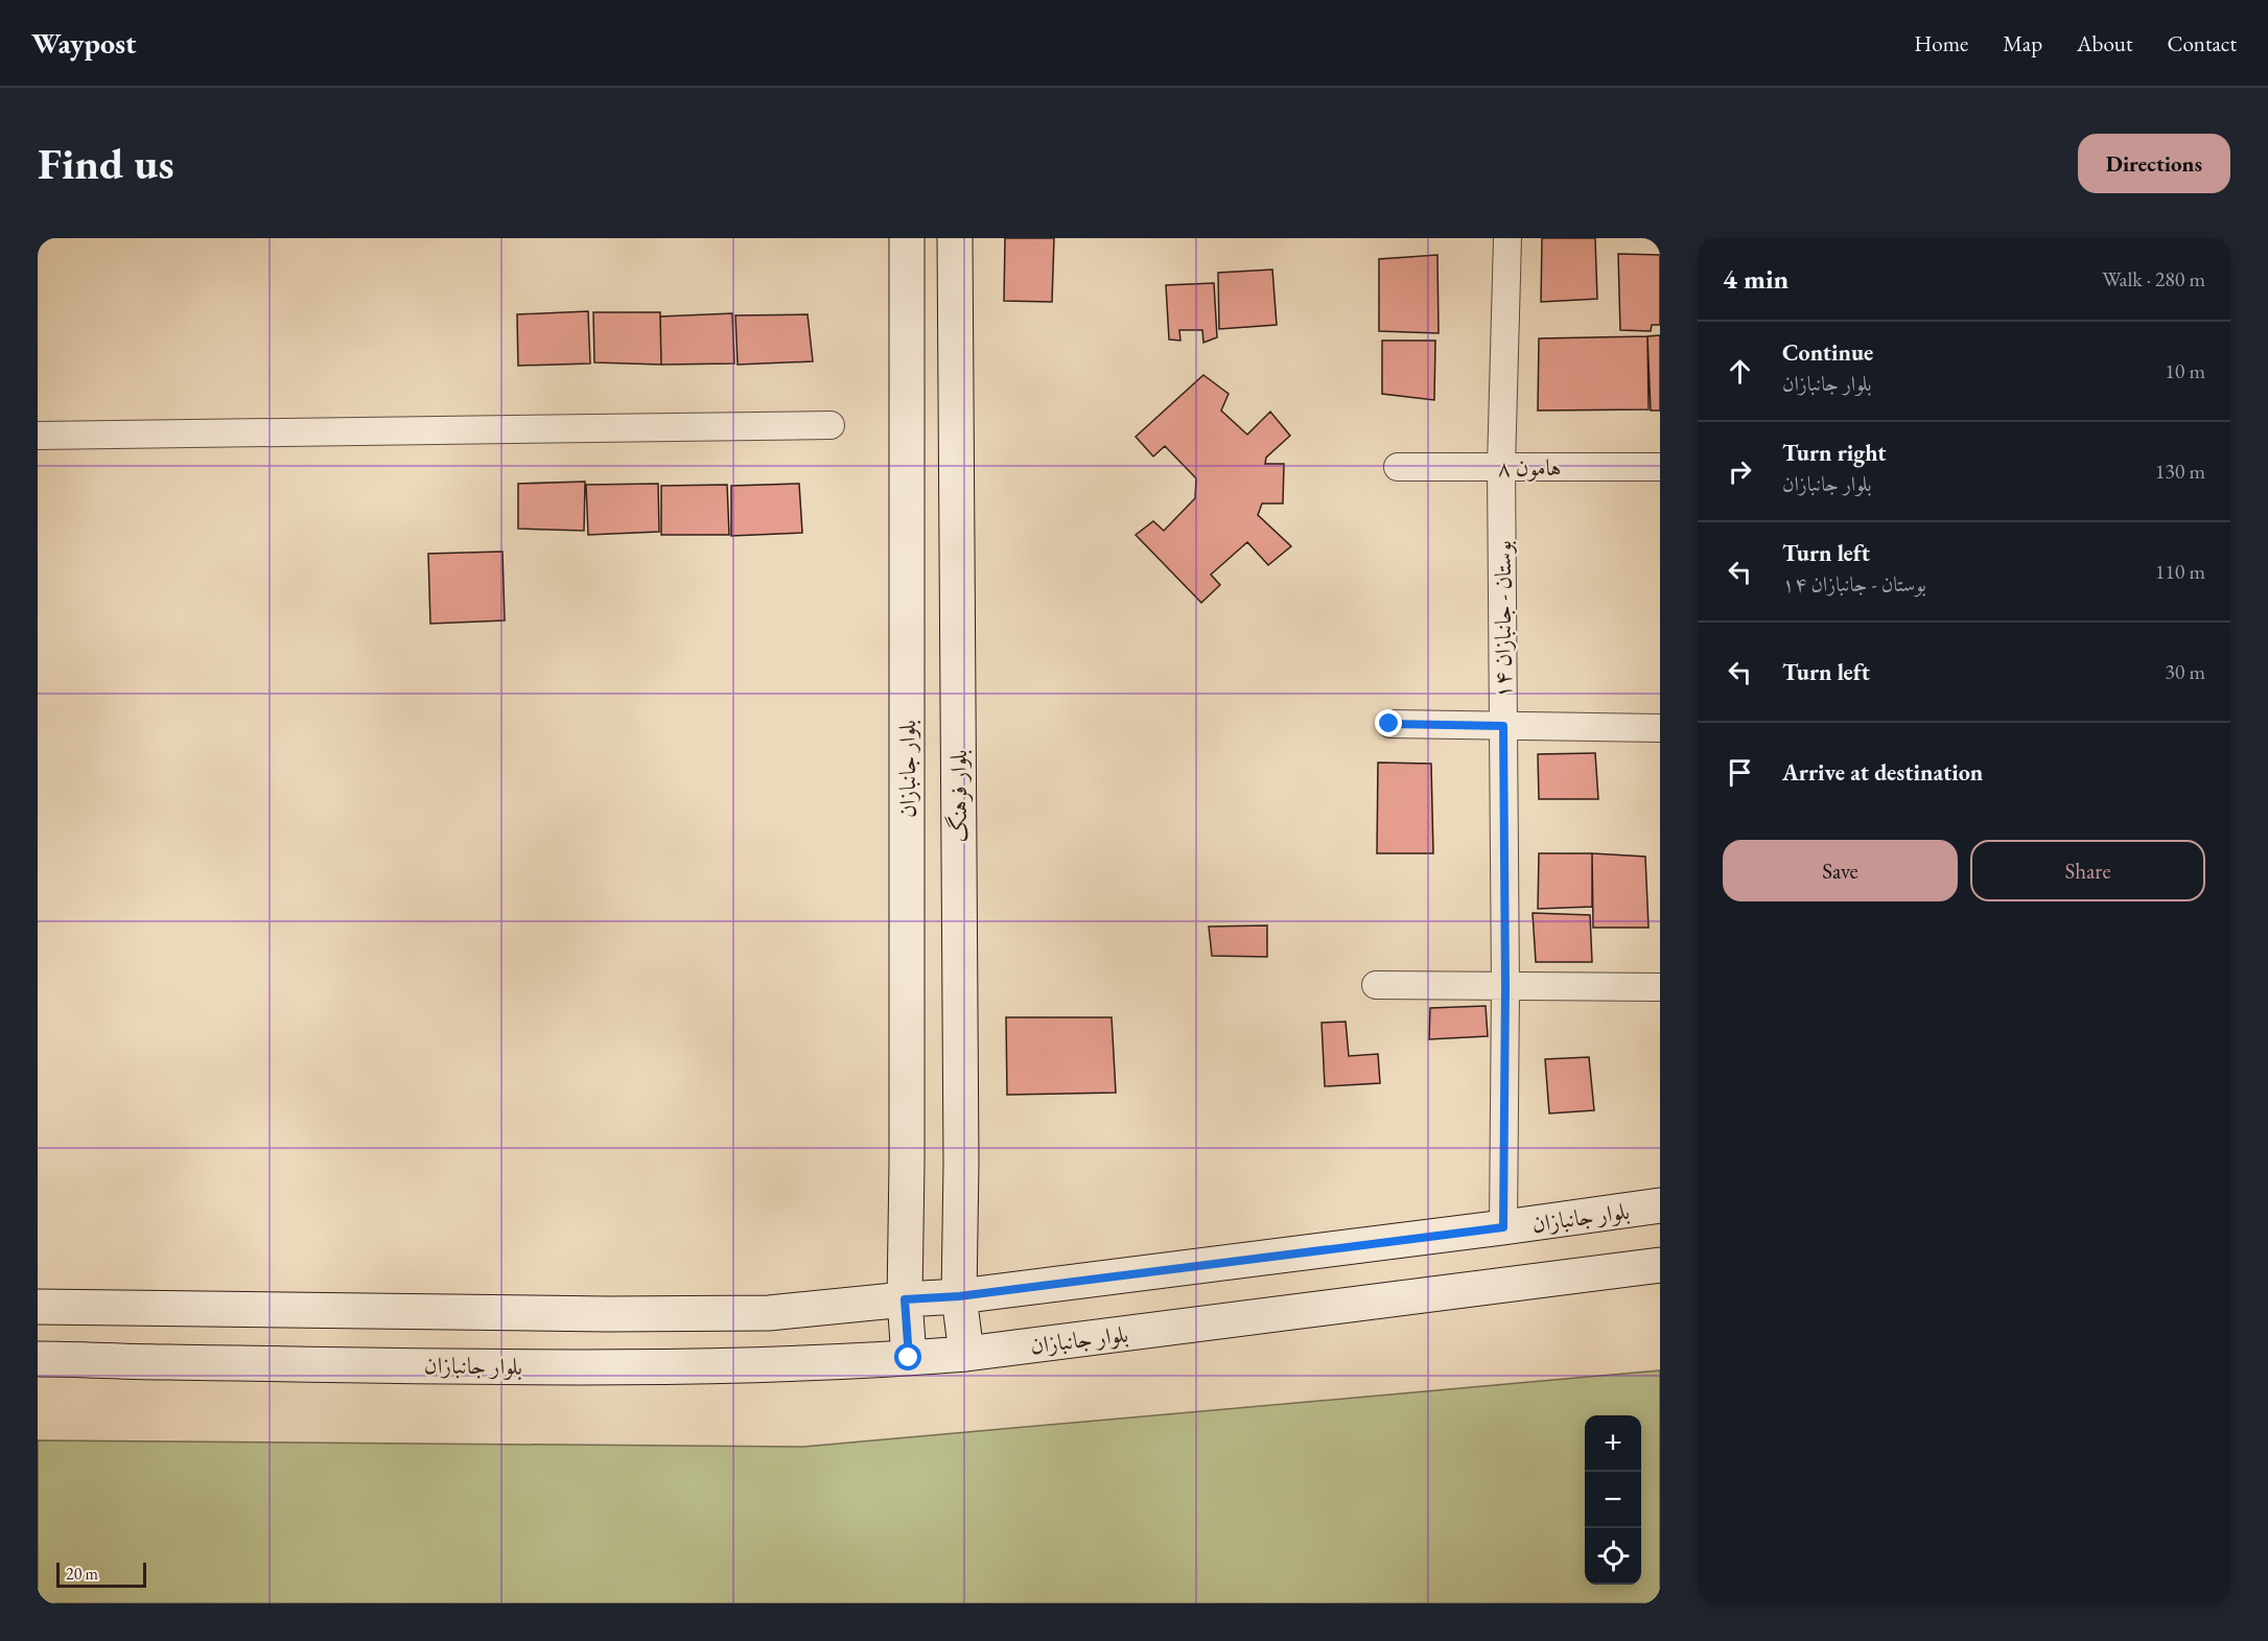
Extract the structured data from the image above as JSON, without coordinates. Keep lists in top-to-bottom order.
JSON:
{
  "streets": {
    "street": [
      "هامون ۸",
      "بوستان - جانبازان ۱۴",
      "بلوار جانبازان",
      "بلوار فرهنگ"
    ]
  },
  "crossings": [
    ["هامون ۸", "بوستان - جانبازان ۱۴"],
    ["بوستان - جانبازان ۱۴", "بلوار جانبازان"],
    ["بلوار جانبازان", "بلوار فرهنگ"]
  ],
  "scale_bar": "20 m",
  "page": {
    "header": "Waypost",
    "nav": [
      "Home",
      "Map",
      "About",
      "Contact"
    ],
    "buttons": [
      "Directions",
      ["Save", "Share"]
    ],
    "title": "Find us",
    "heading": ["4 min", "Walk · 280 m"],
    "list": [
      ["Continue", "بلوار جانبازان", "10 m"],
      ["Turn right", "بلوار جانبازان", "130 m"],
      ["Turn left", "بوستان - جانبازان ۱۴", "110 m"],
      ["Turn left", "30 m"],
      "Arrive at destination"
    ],
    "map_buttons": ["+", "−"],
    "scale": "20 m"
  }
}
